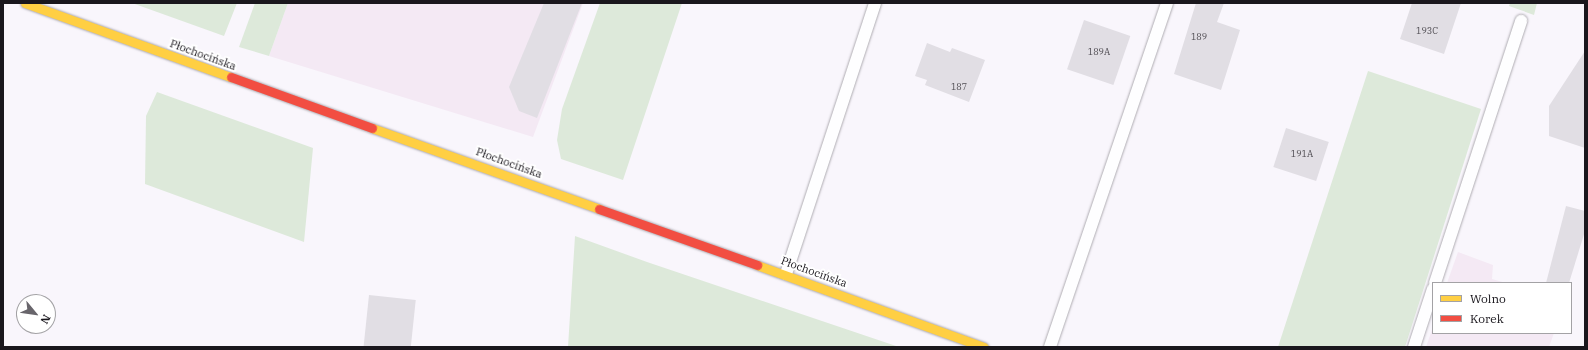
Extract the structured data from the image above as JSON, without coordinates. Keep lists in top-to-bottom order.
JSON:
{
  "streets": {
    "main road": ["Płochocińska"]
  },
  "house_numbers": [
    "193C",
    "189",
    "189A",
    "187",
    "191A"
  ],
  "legend": ["Wolno", "Korek"],
  "north": "bottom right"
}
